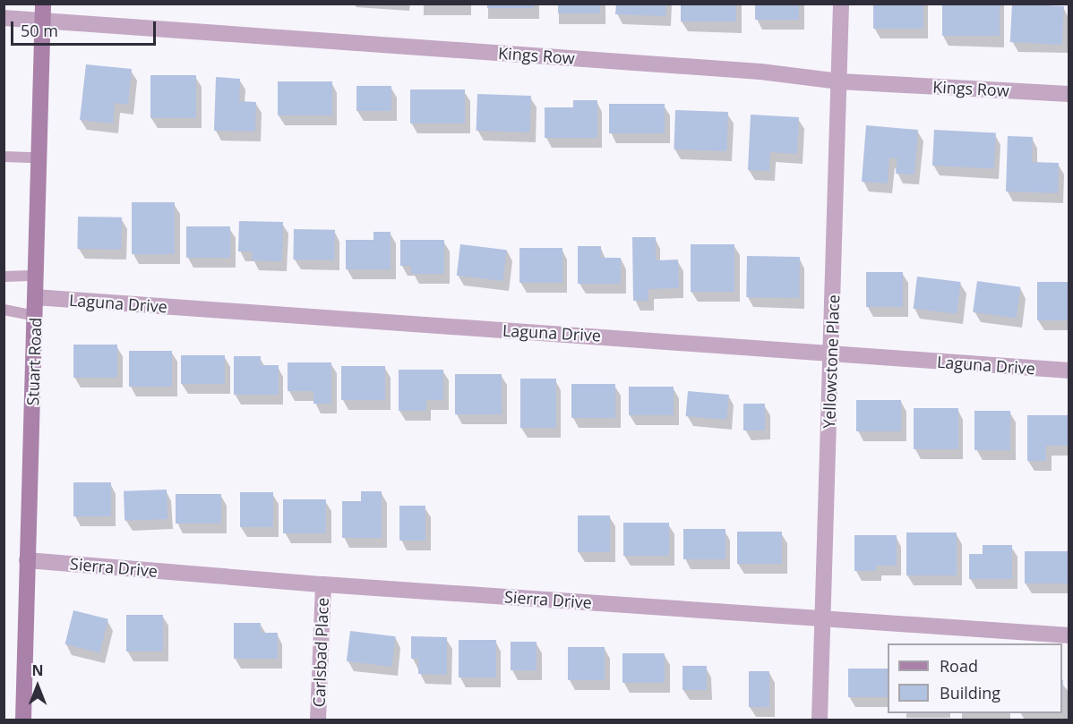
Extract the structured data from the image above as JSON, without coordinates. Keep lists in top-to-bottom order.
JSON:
{
  "streets": {
    "street": [
      "Kings Row",
      "Laguna Drive",
      "Stuart Road",
      "Yellowstone Place",
      "Sierra Drive",
      "Carlsbad Place"
    ]
  },
  "crossings": [
    ["Kings Row", "Stuart Road"],
    ["Kings Row", "Yellowstone Place"],
    ["Laguna Drive", "Stuart Road"],
    ["Laguna Drive", "Yellowstone Place"],
    ["Stuart Road", "Sierra Drive"],
    ["Yellowstone Place", "Sierra Drive"],
    ["Sierra Drive", "Carlsbad Place"]
  ],
  "legend": ["Road", "Building"],
  "scale_bar": "50 m",
  "north": "top"
}
